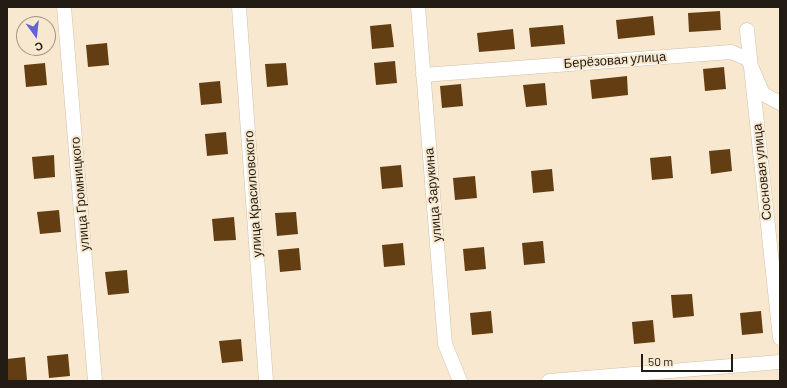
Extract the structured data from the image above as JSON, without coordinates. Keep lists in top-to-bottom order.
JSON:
{
  "streets": {
    "street": [
      "Берёзовая улица",
      "Сосновая улица",
      "улица Громницкого",
      "улица Красиловского",
      "улица Зарукина"
    ]
  },
  "crossings": [
    ["Берёзовая улица", "улица Зарукина"]
  ],
  "scale_bar": "50 m",
  "north": "bottom"
}
